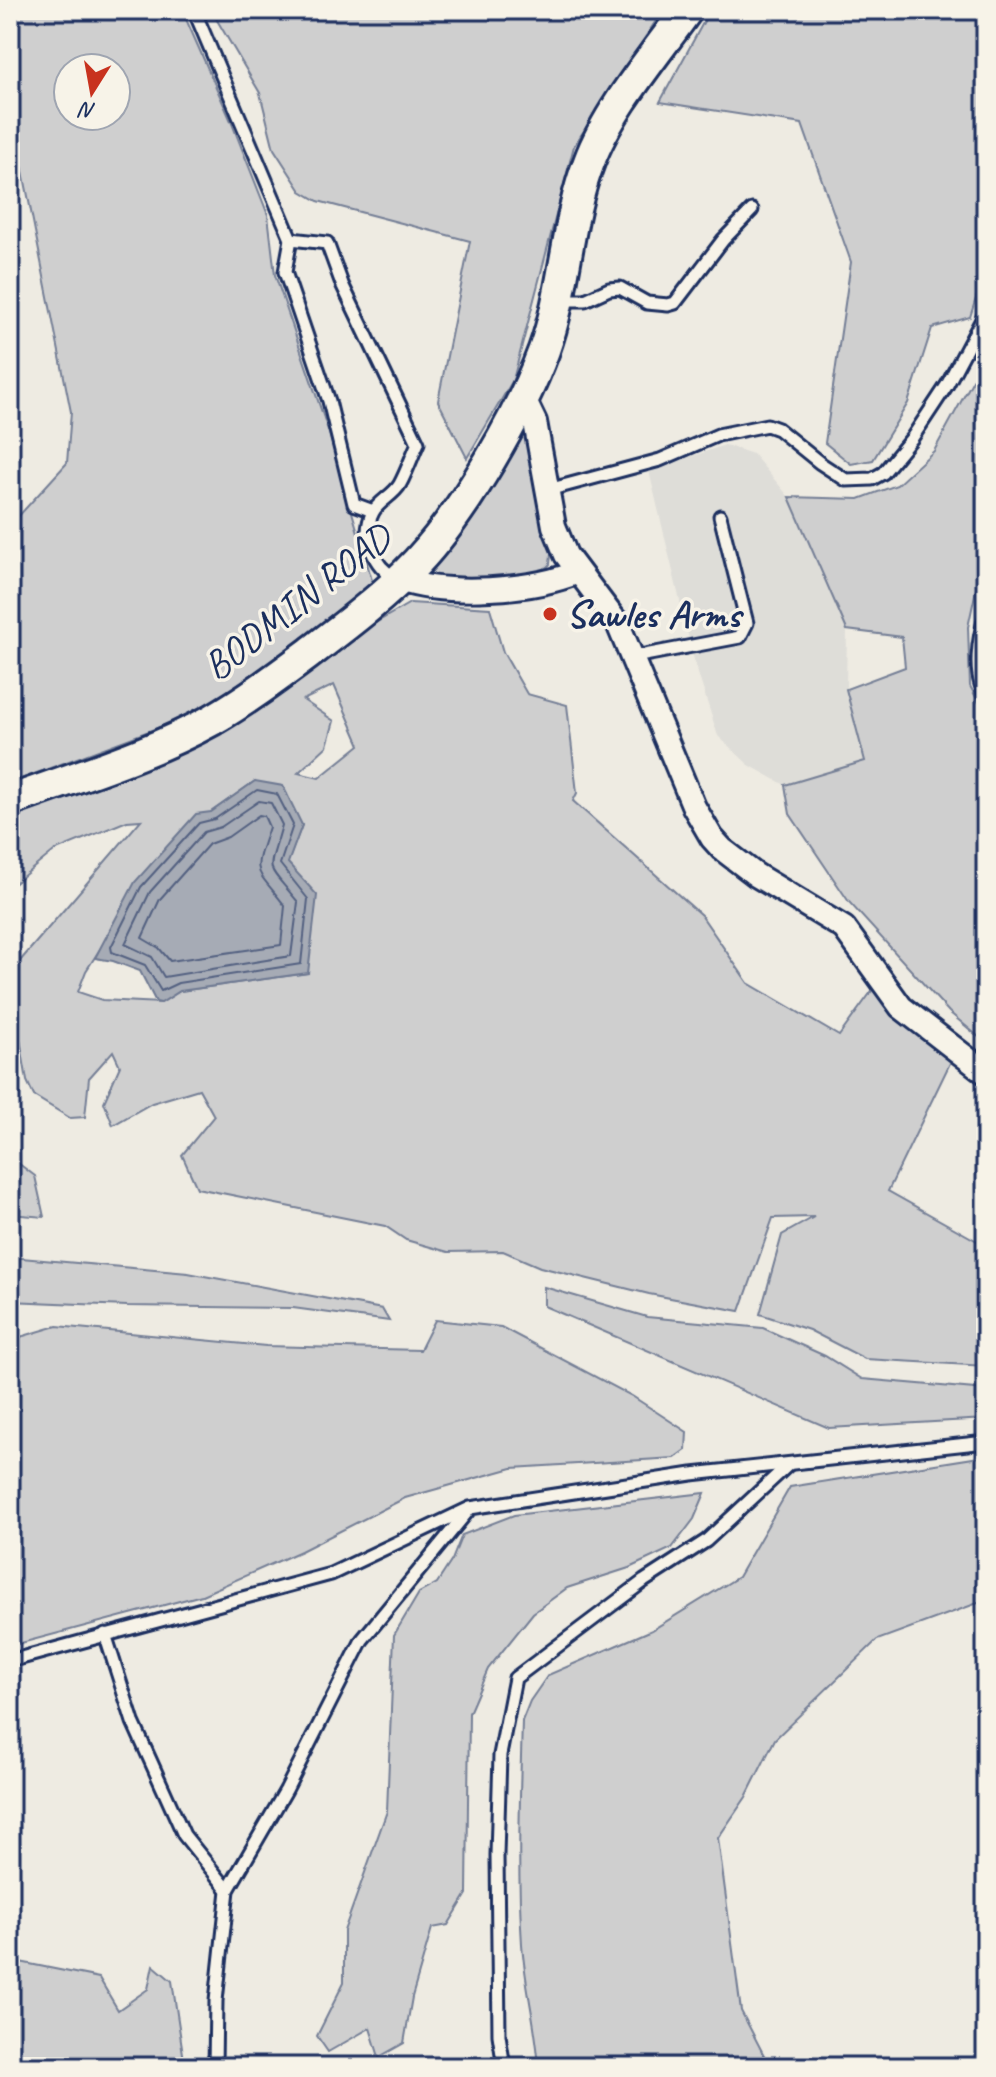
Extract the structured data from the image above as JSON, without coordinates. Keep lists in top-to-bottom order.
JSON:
{
  "streets": {
    "main road": ["BODMIN ROAD"]
  },
  "places": ["Sawles Arms"],
  "north": "bottom"
}
